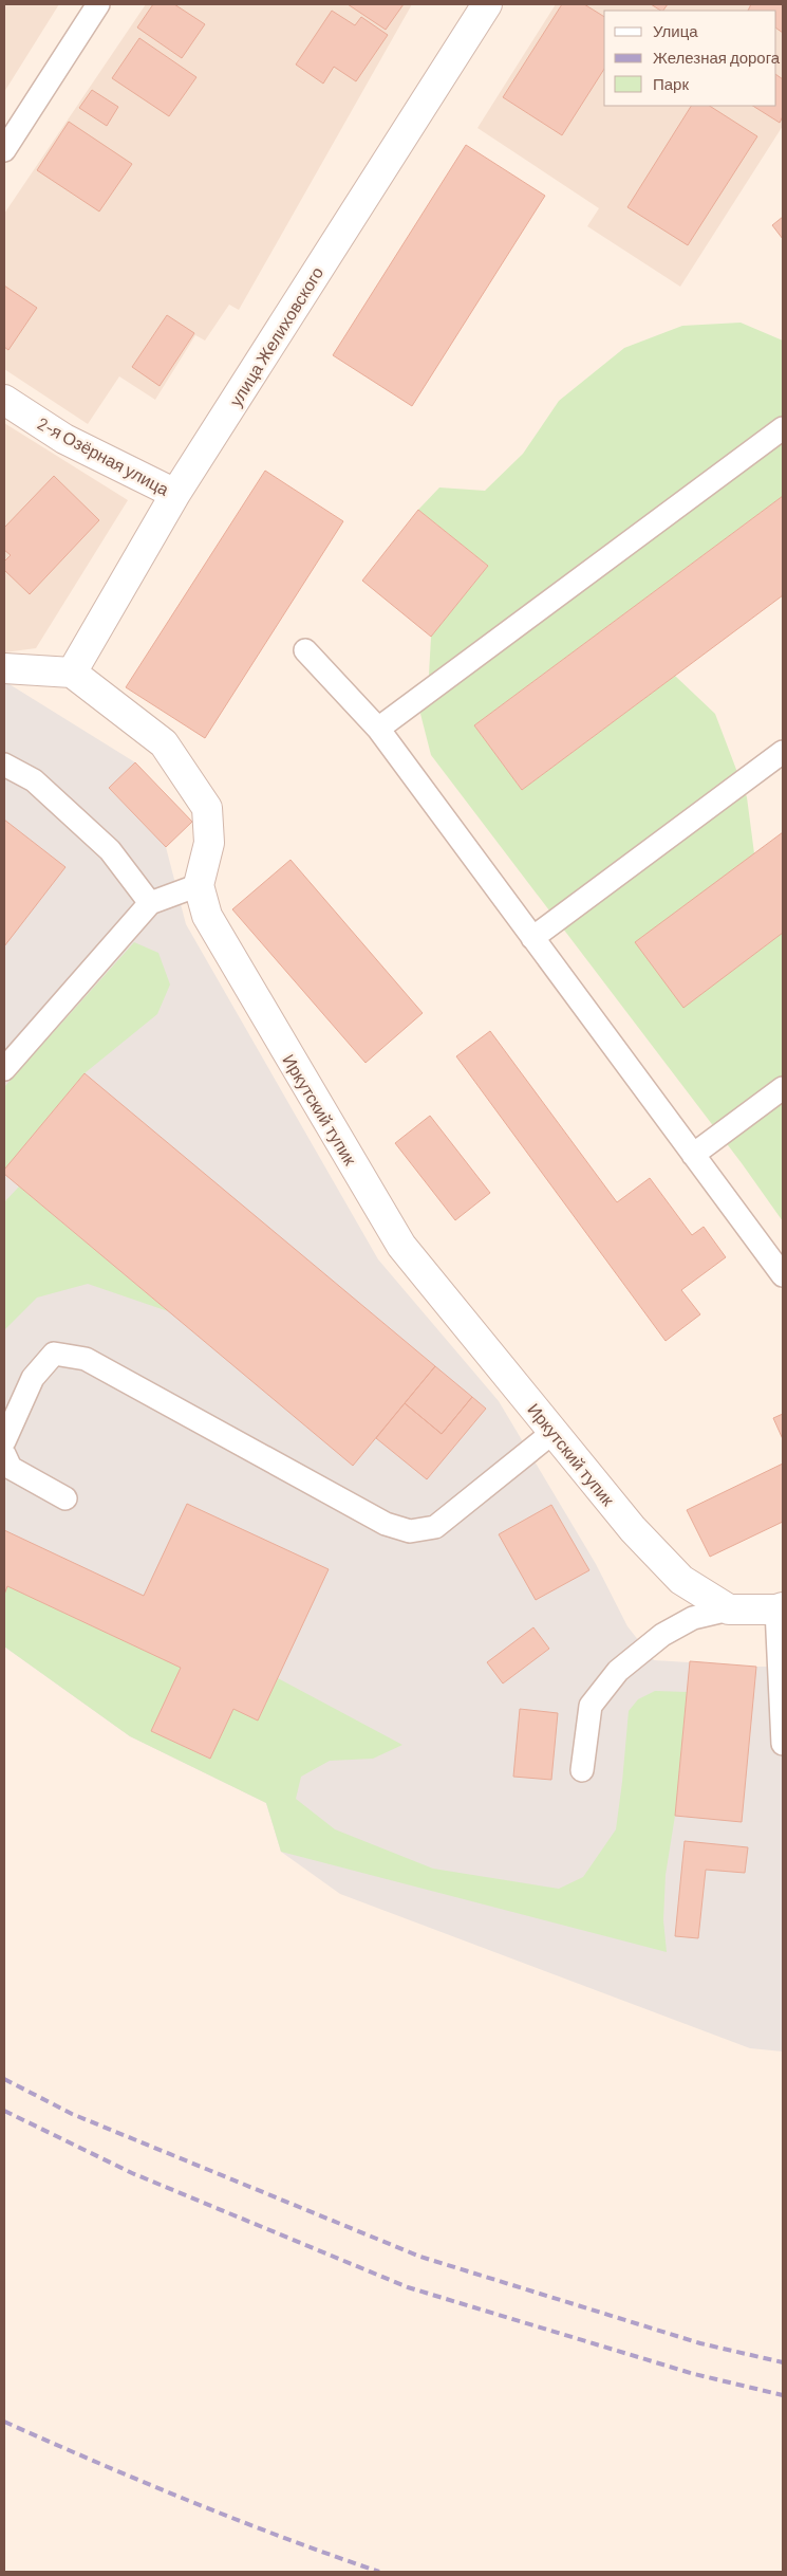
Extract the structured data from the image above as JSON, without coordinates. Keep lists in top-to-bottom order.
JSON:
{
  "streets": {
    "street": ["улица Желиховского", "2-я Озёрная улица", "Иркутский тупик"]
  },
  "crossings": [
    ["улица Желиховского", "2-я Озёрная улица"],
    ["улица Желиховского", "Иркутский тупик"]
  ],
  "legend": ["Улица", "Железная дорога", "Парк"]
}
